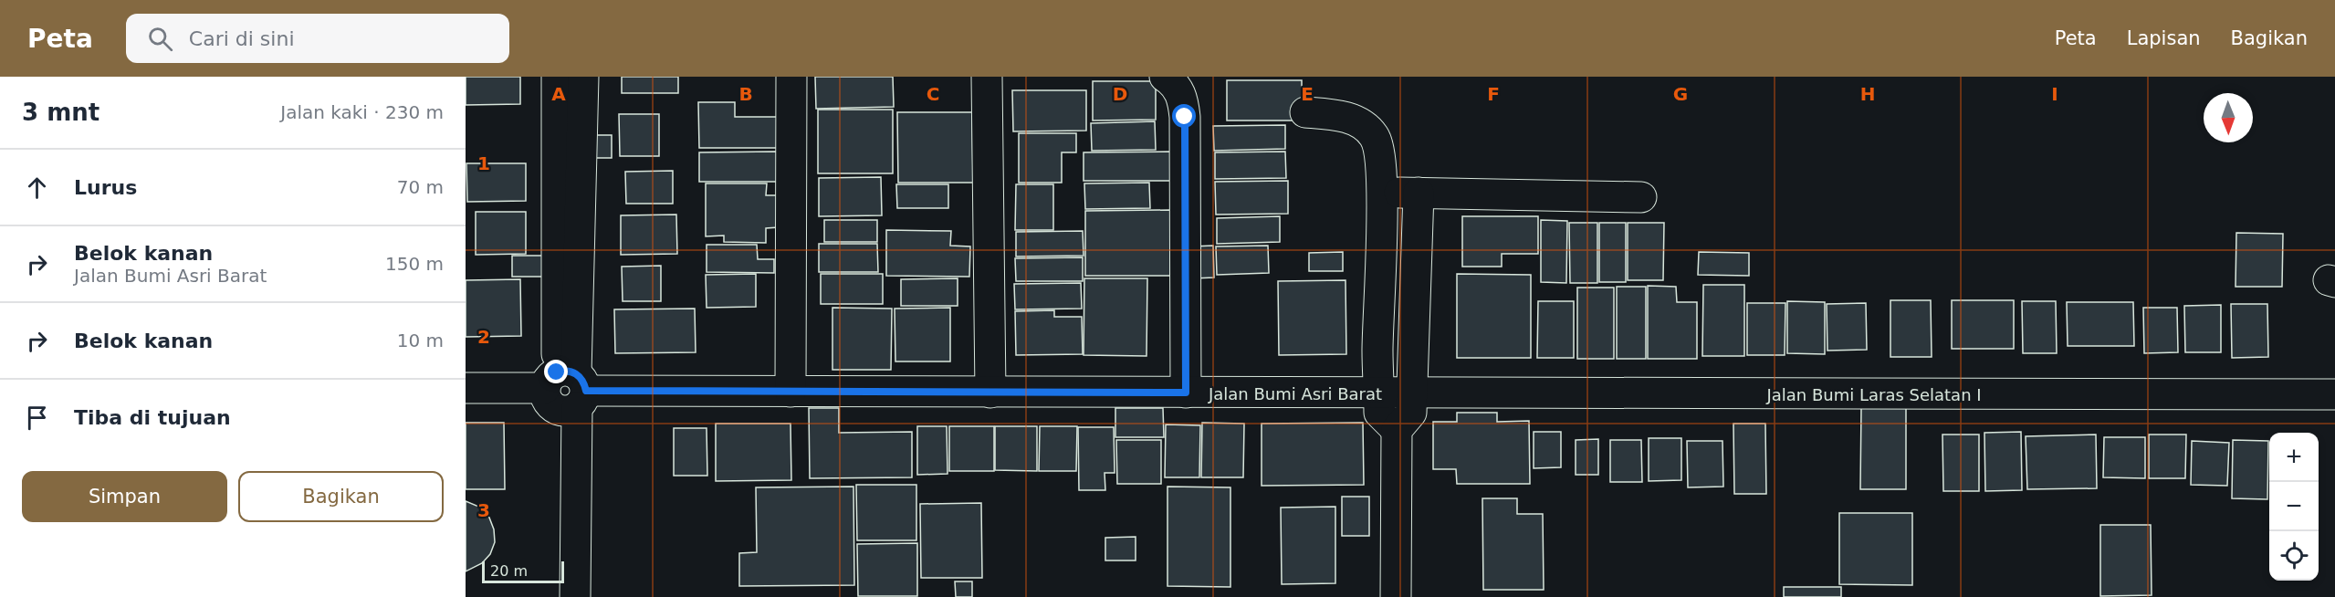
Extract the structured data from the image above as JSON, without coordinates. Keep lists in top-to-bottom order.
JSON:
{
  "streets": {
    "street": ["Jalan Bumi Asri Barat", "Jalan Bumi Laras Selatan I"]
  },
  "crossings": [
    ["Jalan Bumi Asri Barat", "Jalan Bumi Laras Selatan I"]
  ],
  "scale_bar": "20 m",
  "north": "bottom",
  "page": {
    "header": "Peta",
    "search": "Cari di sini",
    "nav": ["Peta", "Lapisan", "Bagikan"],
    "heading": ["3 mnt", "Jalan kaki · 230 m"],
    "list": [
      ["Lurus", "70 m"],
      ["Belok kanan", "Jalan Bumi Asri Barat", "150 m"],
      ["Belok kanan", "10 m"],
      "Tiba di tujuan"
    ],
    "map_buttons": ["+", "−"],
    "buttons": ["Simpan", "Bagikan"],
    "scale": "20 m"
  },
  "grid": {
    "columns": [
      "A",
      "B",
      "C",
      "D",
      "E",
      "F",
      "G",
      "H",
      "I"
    ],
    "rows": ["1", "2", "3"]
  }
}
